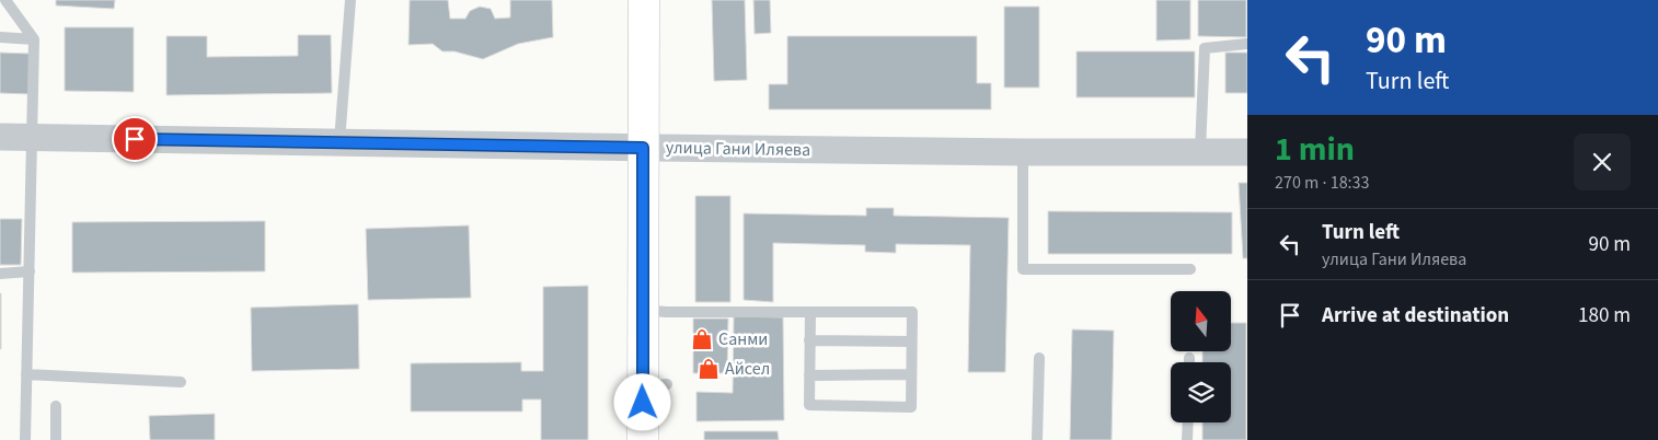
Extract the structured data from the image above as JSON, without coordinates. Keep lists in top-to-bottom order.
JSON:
{
  "streets": {
    "street": ["улица Гани Иляева"]
  },
  "places": {
    "shop": ["Санми", "Айсел"]
  },
  "north": "top",
  "page": {
    "turn": ["90 m", "Turn left"],
    "heading": ["1 min", "270 m · 18:33"],
    "list": [
      {
        "name": "Turn left",
        "note": "улица Гани Иляева",
        "value": "90 m"
      },
      {
        "name": "Arrive at destination",
        "value": "180 m"
      }
    ]
  }
}
